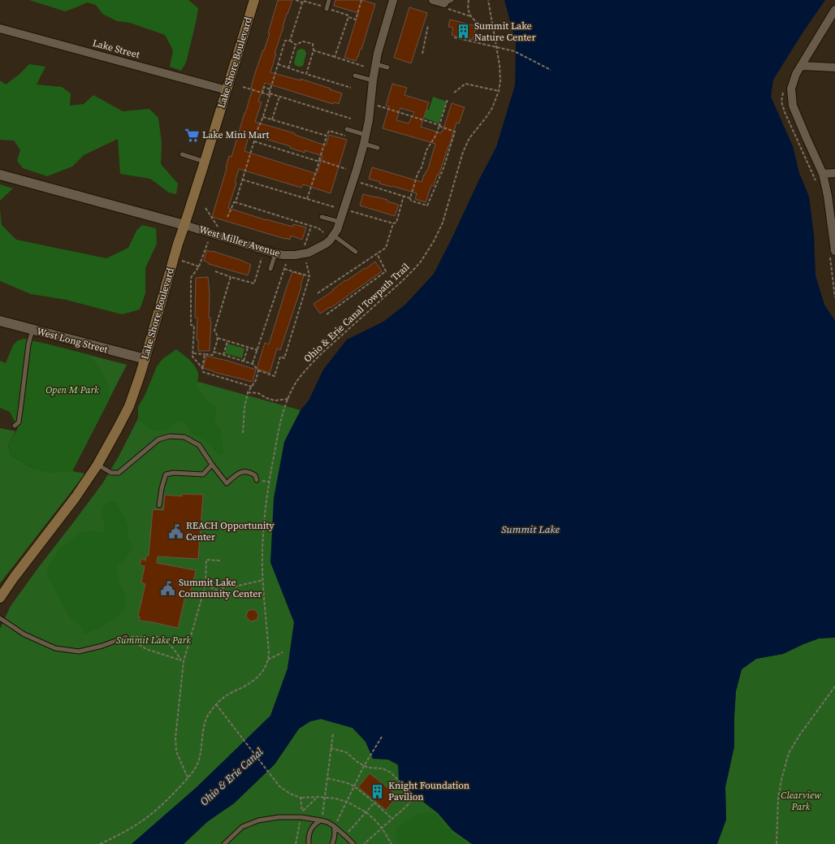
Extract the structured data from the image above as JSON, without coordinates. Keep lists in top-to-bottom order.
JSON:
{
  "streets": {
    "main road": ["Lake Shore Boulevard"],
    "street": ["Lake Street", "West Miller Avenue", "West Long Street"],
    "path": ["Ohio & Erie Canal Towpath Trail"]
  },
  "crossings": [
    ["Lake Street", "Lake Shore Boulevard"],
    ["Lake Shore Boulevard", "West Miller Avenue"],
    ["Lake Shore Boulevard", "West Long Street"]
  ],
  "water": ["Summit Lake", "Ohio & Erie Canal"],
  "parks": ["Open M Park", "Summit Lake Park", "Clearview Park"],
  "places": {
    "building": ["Summit Lake Nature Center", "Knight Foundation Pavilion"],
    "supermarket": ["Lake Mini Mart"],
    "public building": ["REACH Opportunity Center", "Summit Lake Community Center"]
  }
}
